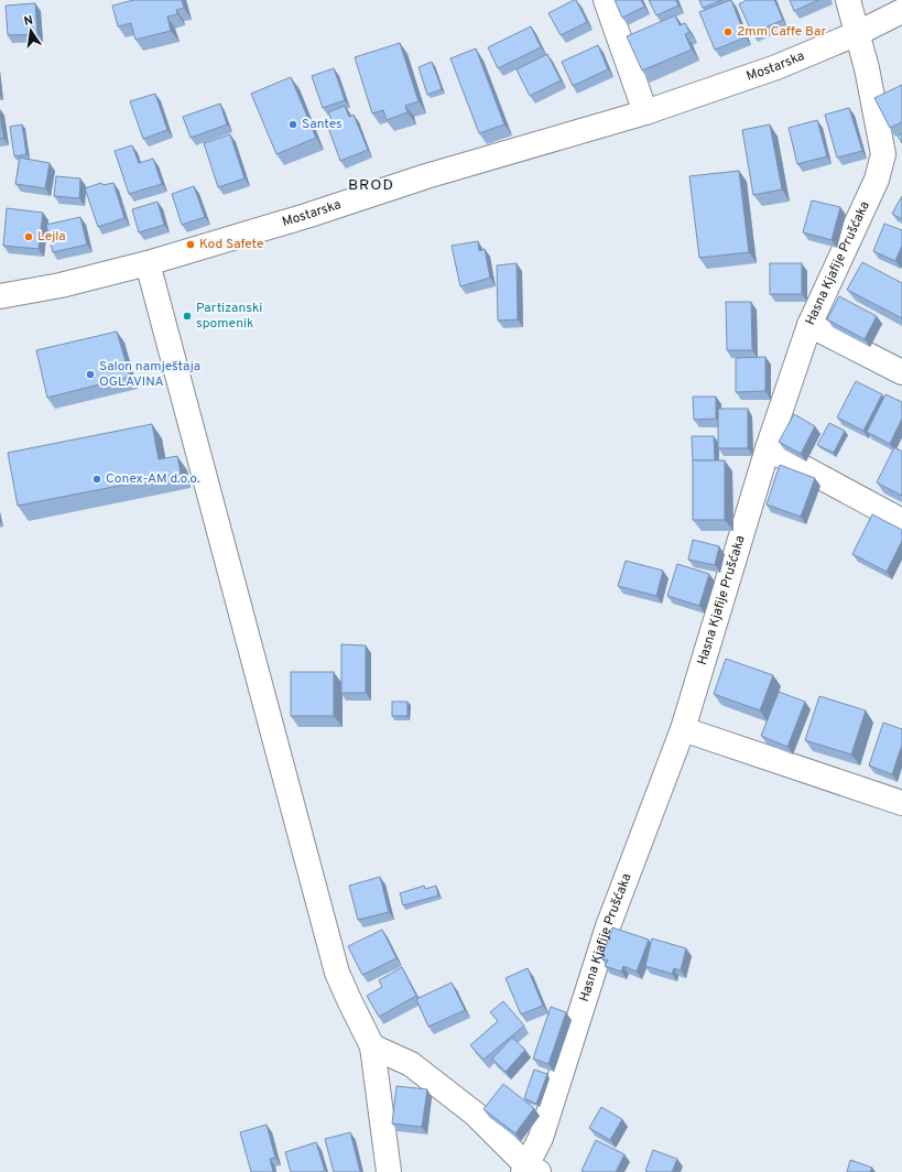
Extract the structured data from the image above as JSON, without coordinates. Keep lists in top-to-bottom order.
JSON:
{
  "streets": {
    "street": ["Mostarska", "Hasna Kjafije Prušćaka"]
  },
  "crossings": [
    ["Mostarska", "Hasna Kjafije Prušćaka"]
  ],
  "districts": ["BROD"],
  "places": [
    "2mm Caffe Bar",
    "Santes",
    "Lejla",
    "Kod Safete",
    "Partizanski spomenik",
    "Salon namještaja OGLAVINA",
    "Conex-AM d.o.o."
  ],
  "north": "top"
}
